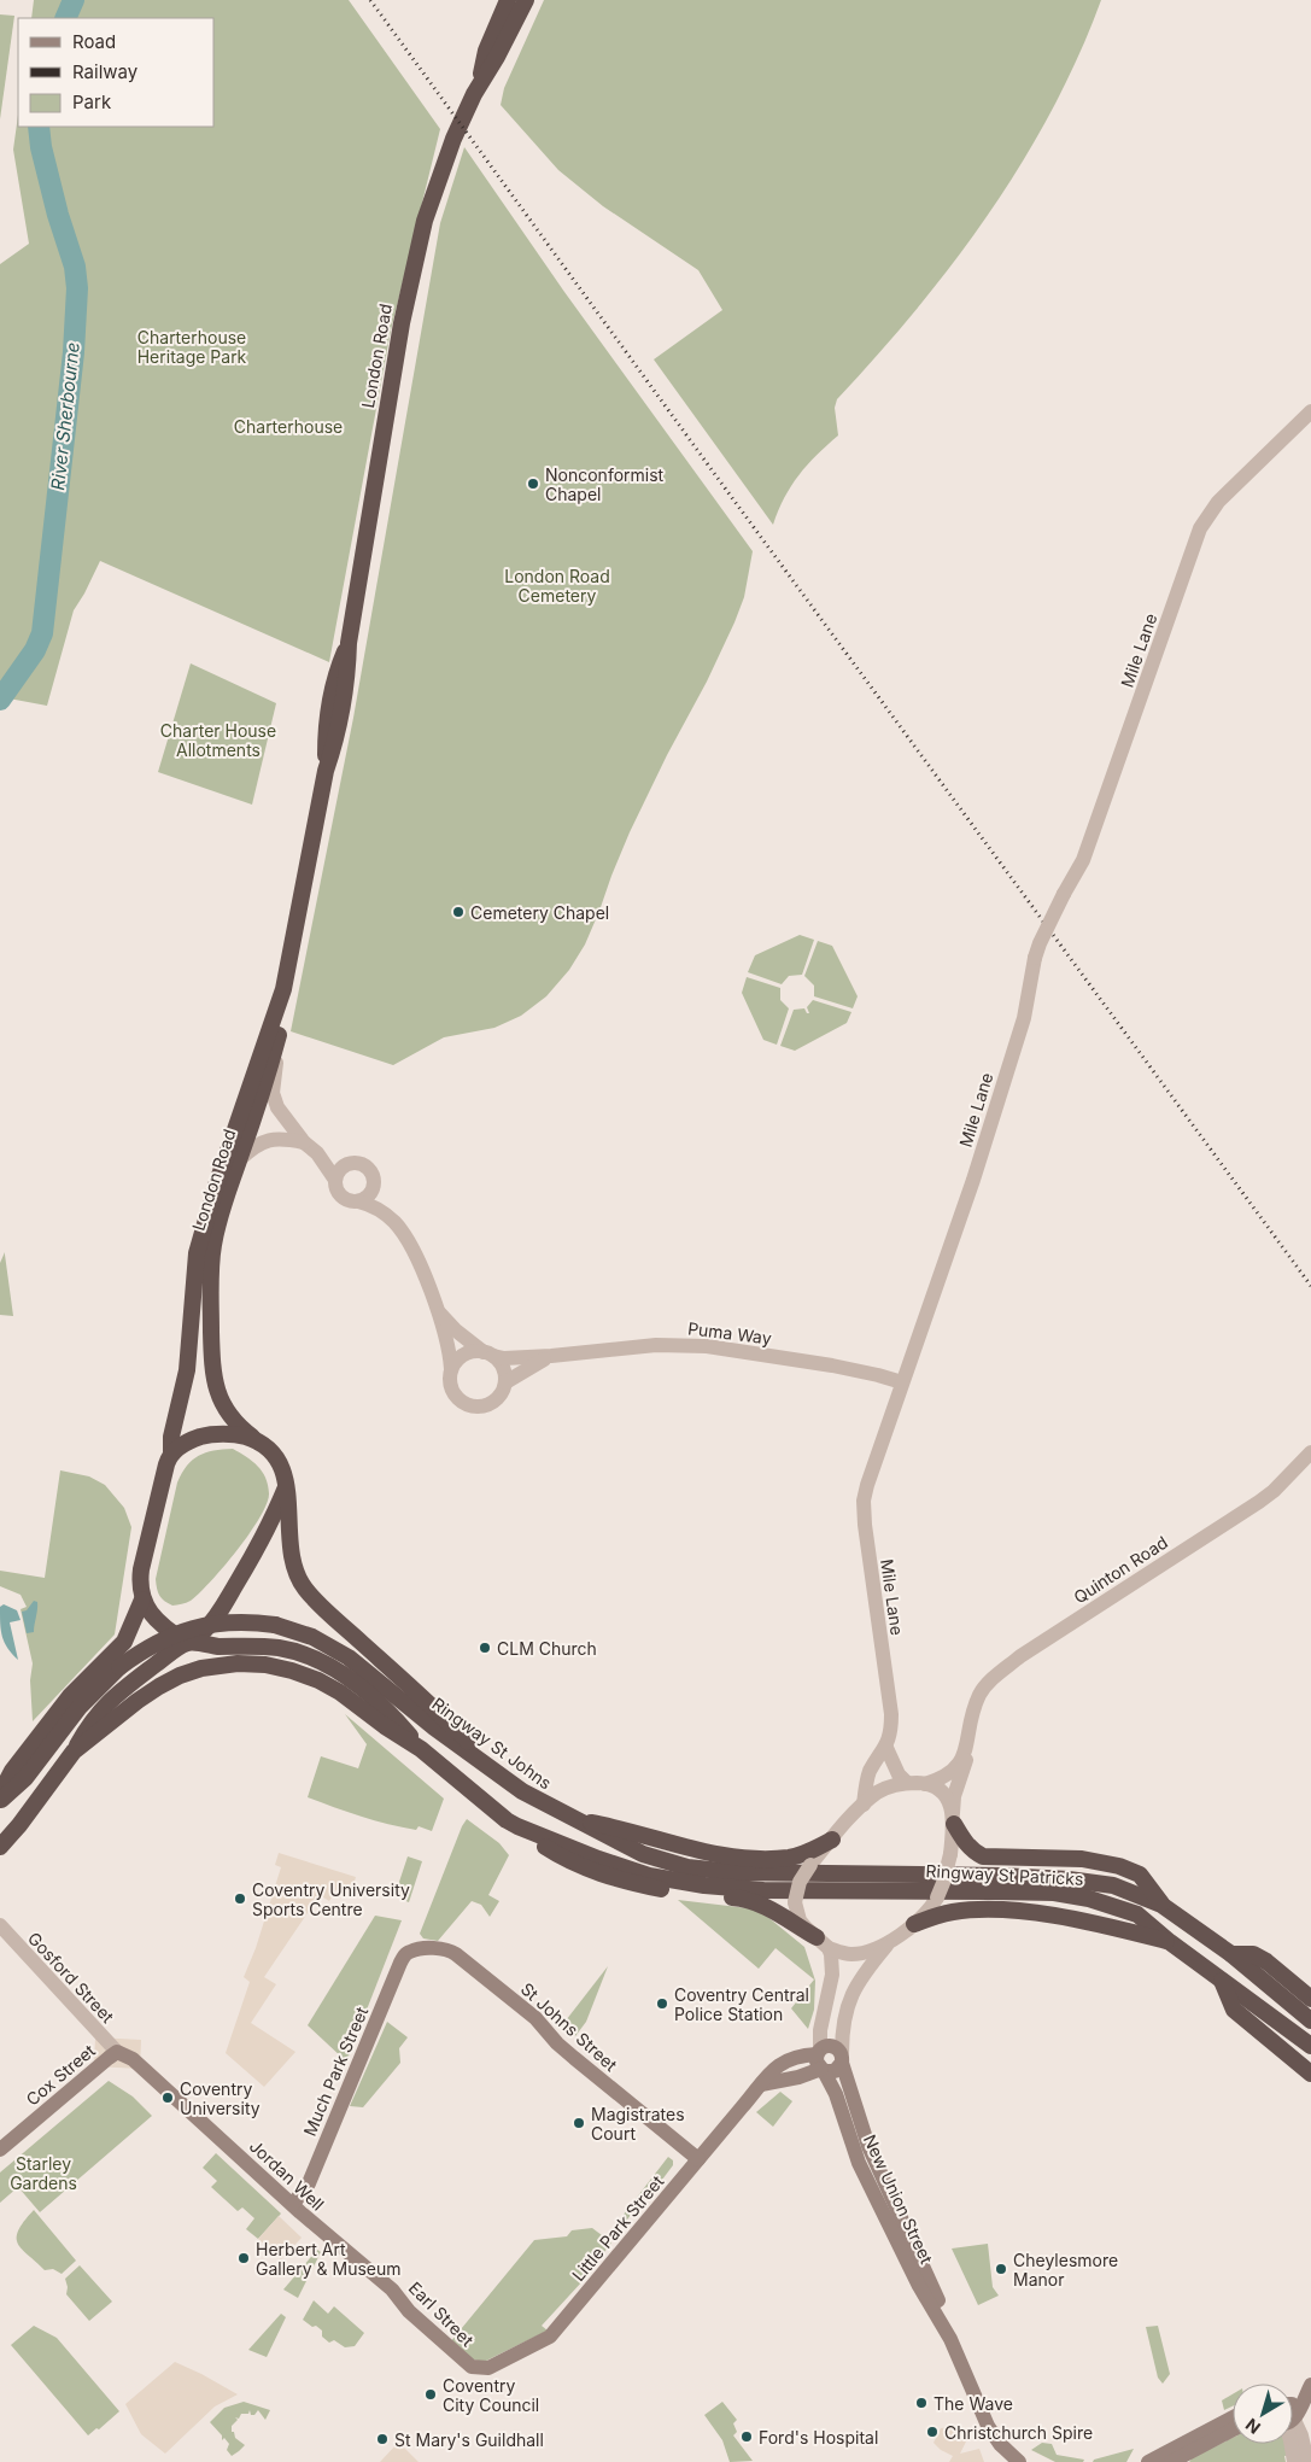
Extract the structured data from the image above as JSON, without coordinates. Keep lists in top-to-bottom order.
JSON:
{
  "streets": {
    "highway": ["London Road", "Ringway St Johns", "Ringway St Patricks"],
    "main road": [
      "St Johns Street",
      "Much Park Street",
      "Cox Street",
      "Jordan Well",
      "New Union Street",
      "Little Park Street",
      "Earl Street"
    ],
    "street": [
      "Mile Lane",
      "Puma Way",
      "Quinton Road",
      "Gosford Street"
    ]
  },
  "crossings": [
    ["London Road", "Ringway St Johns"],
    ["Mile Lane", "Puma Way"],
    ["Mile Lane", "Quinton Road"],
    ["Mile Lane", "New Union Street"],
    ["Quinton Road", "New Union Street"],
    ["Ringway St Johns", "Ringway St Patricks"],
    ["Gosford Street", "Cox Street"],
    ["Gosford Street", "Jordan Well"],
    ["St Johns Street", "Much Park Street"],
    ["St Johns Street", "Little Park Street"],
    ["Much Park Street", "Jordan Well"],
    ["Cox Street", "Jordan Well"],
    ["Jordan Well", "Earl Street"],
    ["New Union Street", "Little Park Street"],
    ["Little Park Street", "Earl Street"]
  ],
  "water": ["River Sherbourne"],
  "parks": [
    "Charterhouse Heritage Park",
    "Charterhouse",
    "London Road Cemetery",
    "Charter House Allotments",
    "Starley Gardens"
  ],
  "places": [
    "Nonconformist Chapel",
    "Cemetery Chapel",
    "CLM Church",
    "Coventry University Sports Centre",
    "Coventry Central Police Station",
    "Coventry University",
    "Magistrates Court",
    "Herbert Art Gallery & Museum",
    "Cheylesmore Manor",
    "Coventry City Council",
    "The Wave",
    "Christchurch Spire",
    "Ford's Hospital",
    "St Mary's Guildhall"
  ],
  "legend": ["Road", "Railway", "Park"],
  "north": "bottom left"
}
